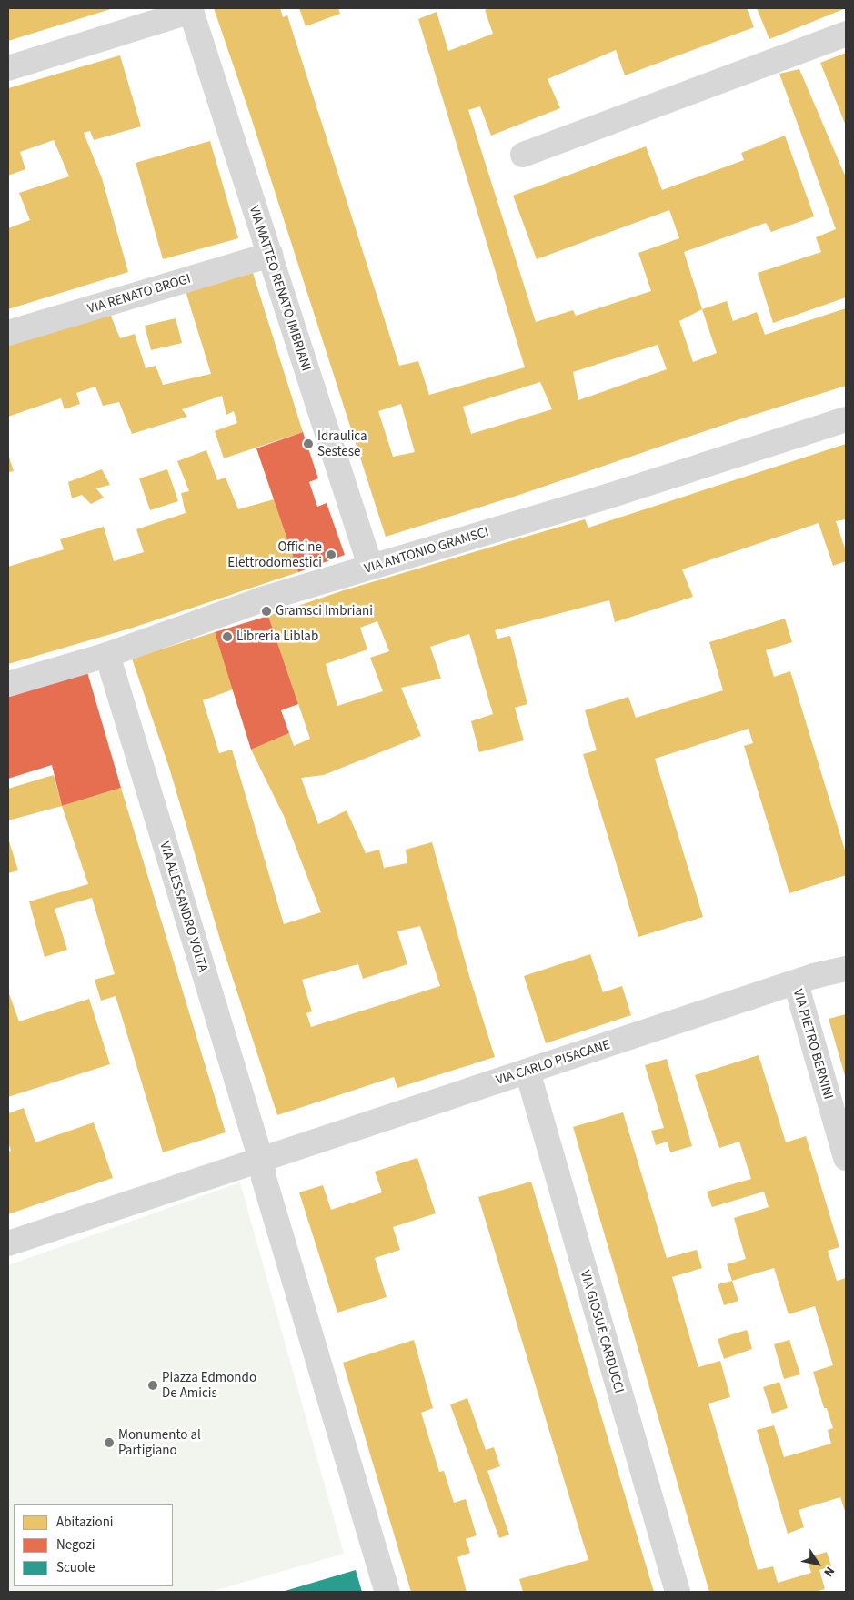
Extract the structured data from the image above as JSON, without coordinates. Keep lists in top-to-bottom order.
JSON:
{
  "streets": {
    "street": [
      "VIA MATTEO RENATO IMBRIANI",
      "VIA RENATO BROGI",
      "VIA ANTONIO GRAMSCI",
      "VIA ALESSANDRO VOLTA",
      "VIA PIETRO BERNINI",
      "VIA CARLO PISACANE",
      "VIA GIOSUÈ CARDUCCI"
    ]
  },
  "crossings": [
    ["VIA MATTEO RENATO IMBRIANI", "VIA RENATO BROGI"],
    ["VIA MATTEO RENATO IMBRIANI", "VIA ANTONIO GRAMSCI"],
    ["VIA ANTONIO GRAMSCI", "VIA ALESSANDRO VOLTA"],
    ["VIA ALESSANDRO VOLTA", "VIA CARLO PISACANE"],
    ["VIA PIETRO BERNINI", "VIA CARLO PISACANE"],
    ["VIA CARLO PISACANE", "VIA GIOSUÈ CARDUCCI"]
  ],
  "places": [
    "Idraulica Sestese",
    "Officine Elettrodomestici",
    "Gramsci Imbriani",
    "Libreria Liblab",
    "Piazza Edmondo De Amicis",
    "Monumento al Partigiano"
  ],
  "legend": ["Abitazioni", "Negozi", "Scuole"],
  "north": "bottom right"
}
